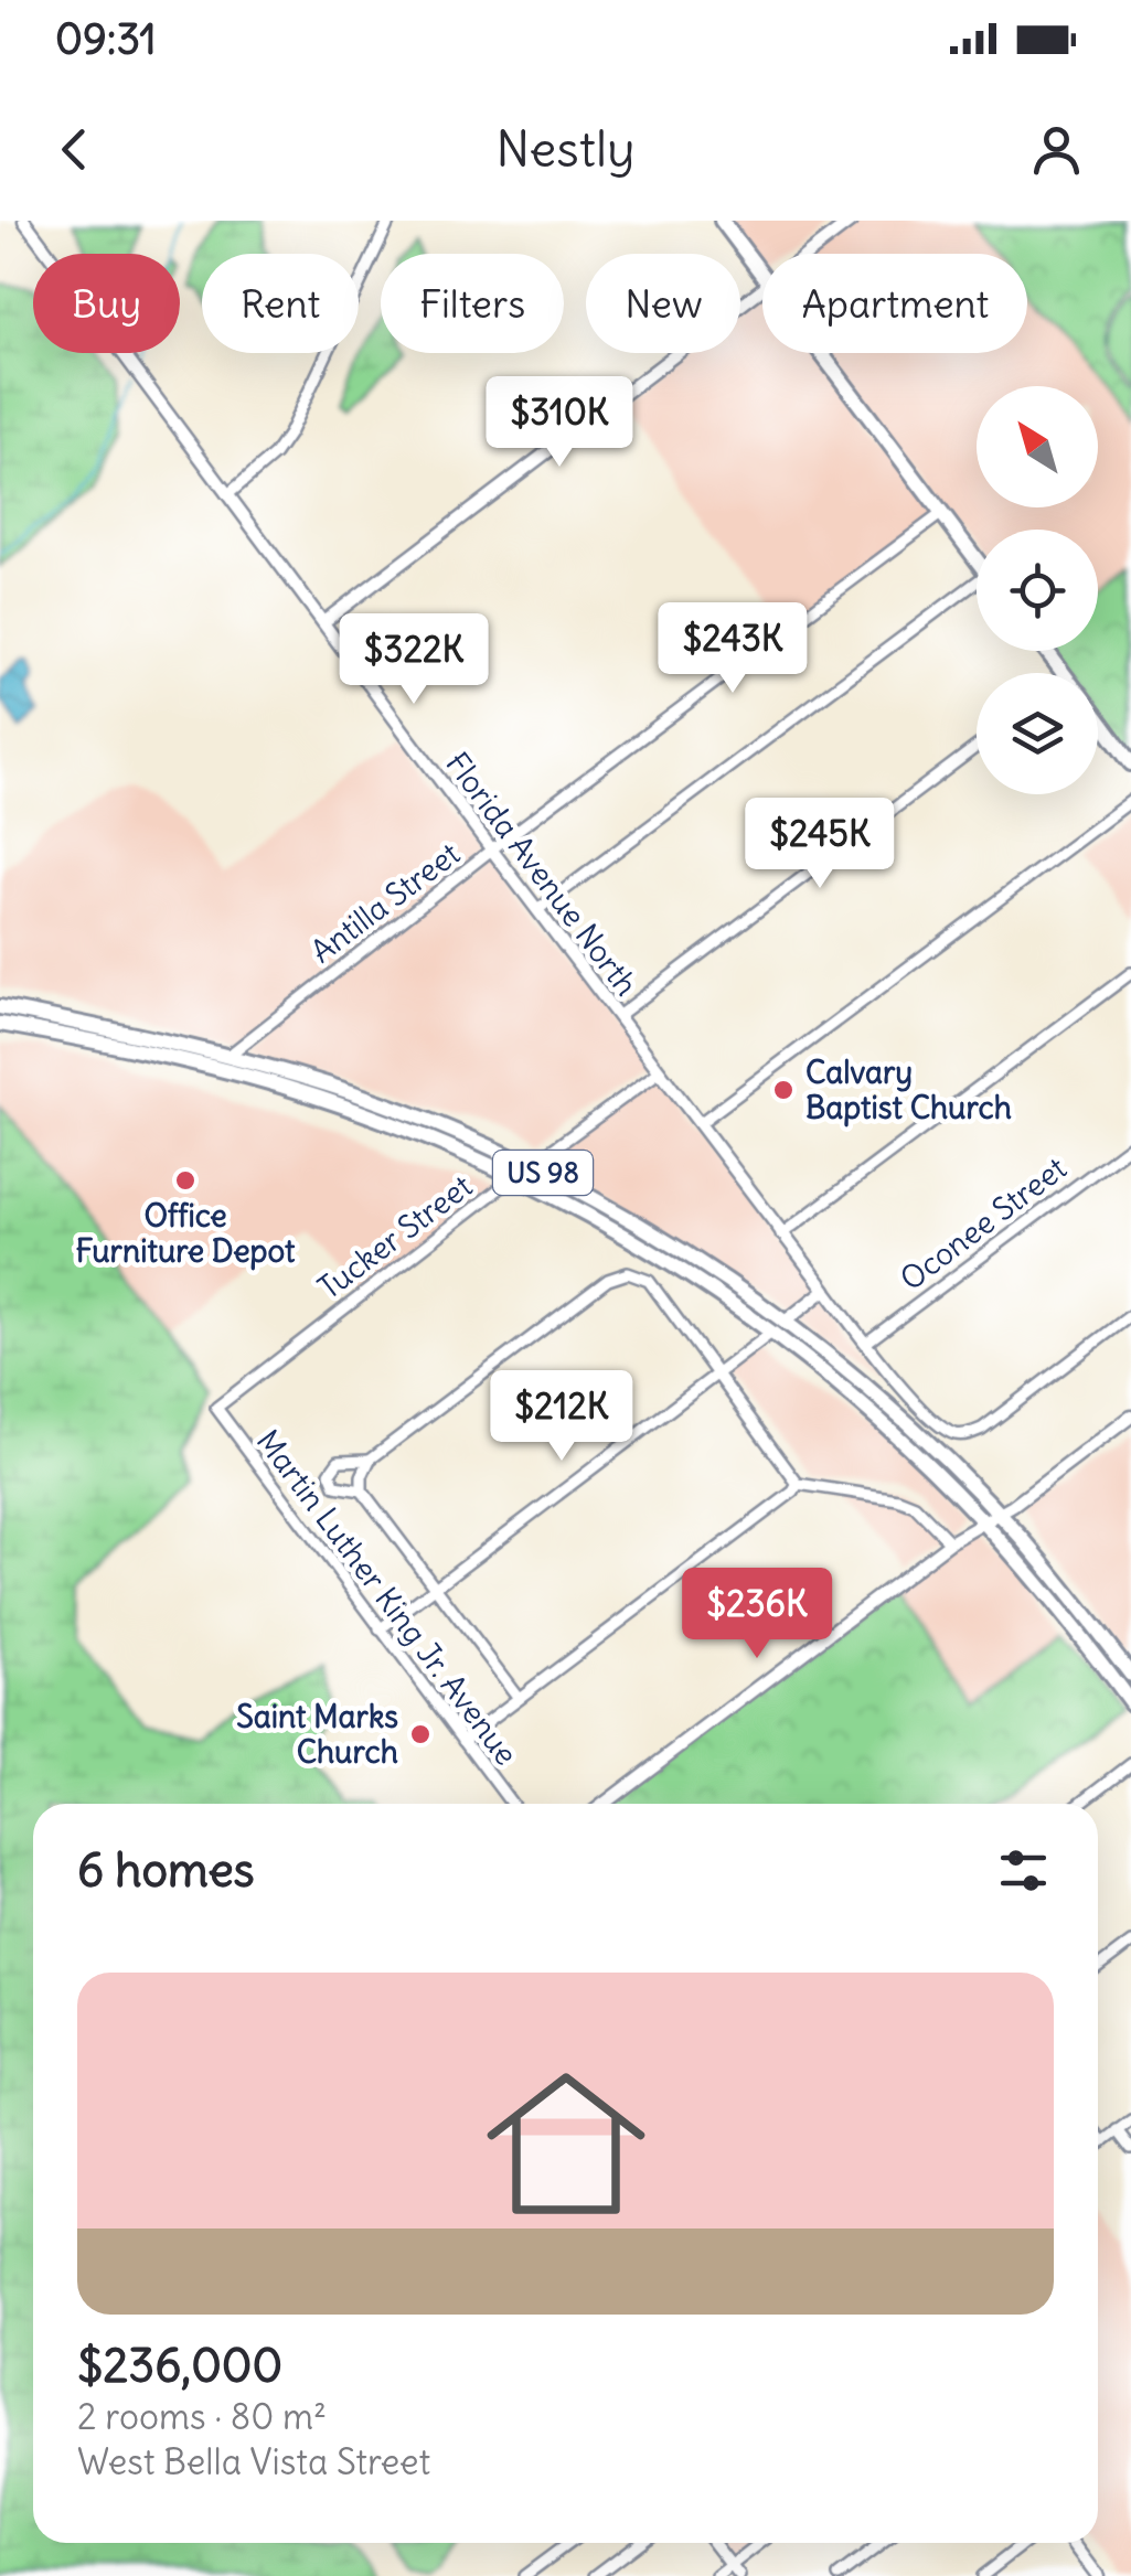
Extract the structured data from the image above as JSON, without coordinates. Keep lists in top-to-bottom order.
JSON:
{
  "streets": {
    "main road": ["US 98"],
    "street": [
      "Florida Avenue North",
      "Antilla Street",
      "Oconee Street",
      "Tucker Street",
      "Martin Luther King Jr. Avenue"
    ]
  },
  "crossings": [
    ["Florida Avenue North", "Antilla Street"],
    ["Florida Avenue North", "Tucker Street"],
    ["Antilla Street", "US 98"],
    ["US 98", "Tucker Street"],
    ["Tucker Street", "Martin Luther King Jr. Avenue"]
  ],
  "places": ["Calvary Baptist Church", "Office Furniture Depot", "Saint Marks Church"],
  "north": "top left",
  "page": {
    "status": "09:31",
    "header": "Nestly",
    "chip": [
      "Buy",
      "Rent",
      "Filters",
      "New",
      "Apartment"
    ],
    "price": [
      "$310K",
      "$243K",
      "$322K",
      "$245K",
      "$212K",
      "$236K"
    ],
    "heading": "6 homes",
    "list": [
      {
        "name": "$236,000",
        "note": "2 rooms · 80 m² · West Bella Vista Street"
      }
    ]
  }
}
